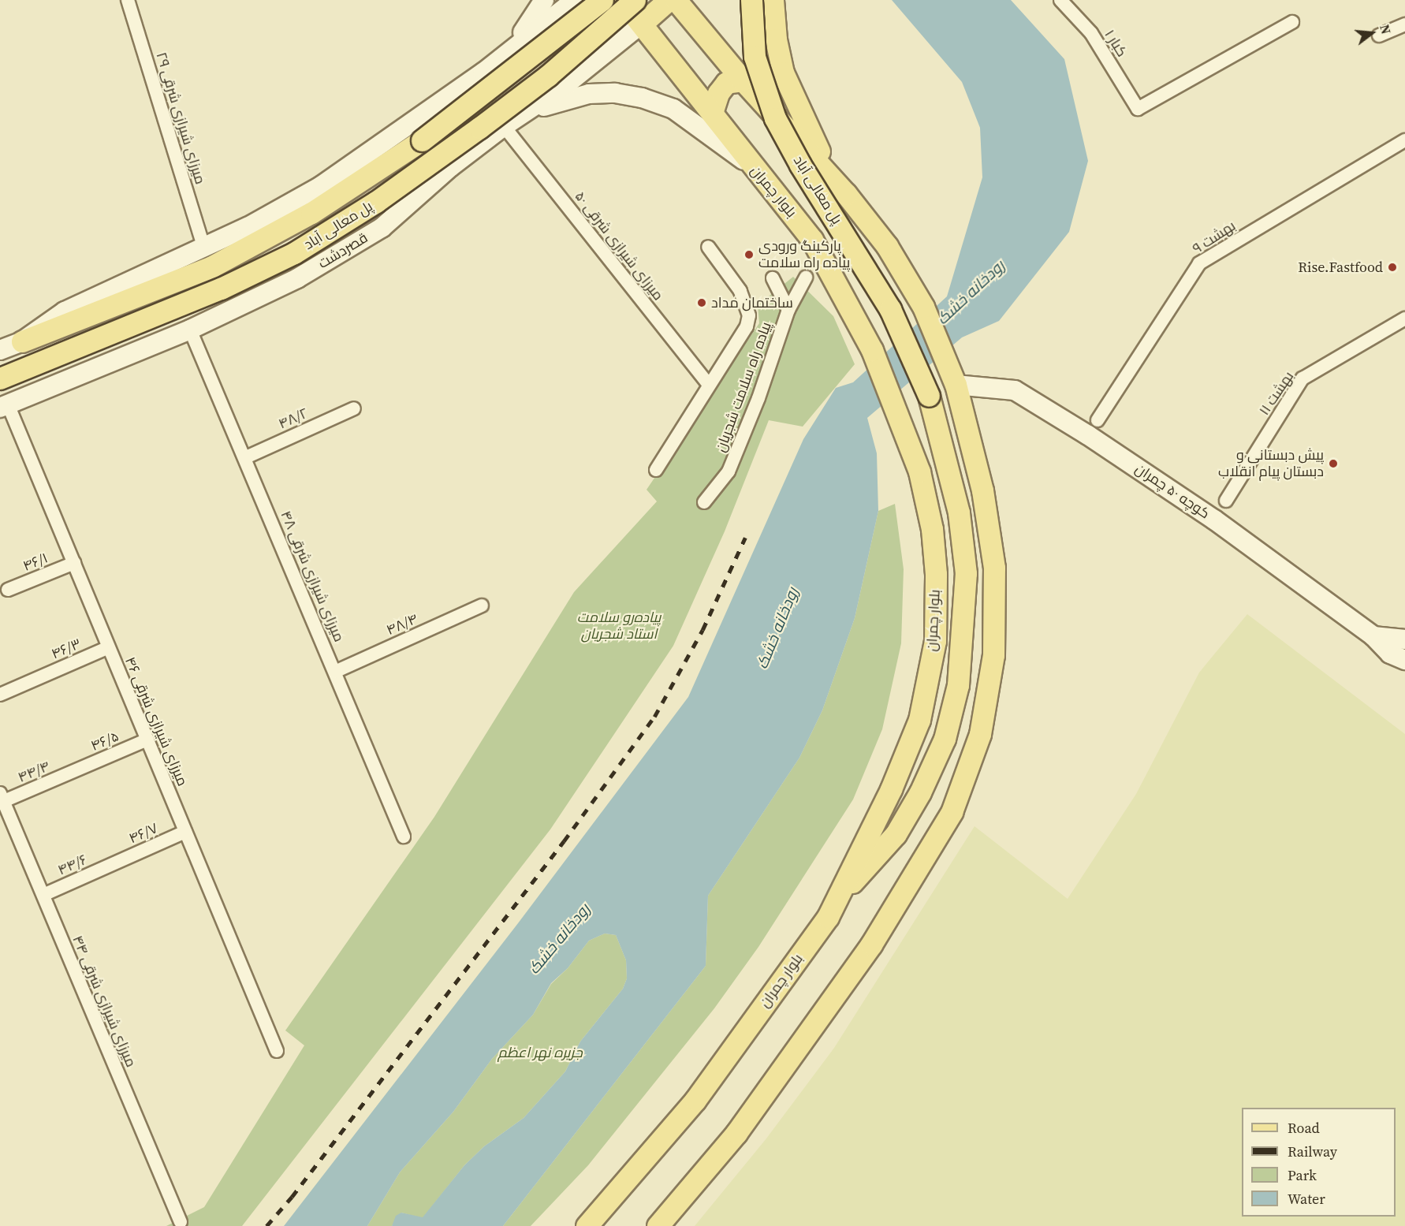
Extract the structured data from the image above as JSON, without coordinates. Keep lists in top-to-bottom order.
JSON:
{
  "streets": {
    "main road": [
      "پل معالی آباد",
      "بلوار چمران",
      "قصردشت",
      "کوچه ۵۰ چمران"
    ],
    "street": [
      "۱ کبار",
      "۲۹ میرزای شیرازی شرقی",
      "۹ بهشت",
      "۵۰ میرزای شیرازی شرقی",
      "پیاده راه سلامت شجریان",
      "۱۱ بهشت",
      "۴۸/۲",
      "۴۶/۱",
      "۴۸ میرزای شیرازی شرقی",
      "۴۸/۴",
      "۴۶/۳",
      "۴۶ میرزای شیرازی شرقی",
      "۴۶/۵",
      "۴۴/۴",
      "۴۶/۷",
      "۴۴/۶",
      "۴۴ میرزای شیرازی شرقی"
    ]
  },
  "crossings": [
    ["پل معالی آباد", "بلوار چمران"],
    ["بلوار چمران", "قصردشت"],
    ["۵۰ میرزای شیرازی شرقی", "قصردشت"],
    ["قصردشت", "۴۸ میرزای شیرازی شرقی"],
    ["قصردشت", "۴۶ میرزای شیرازی شرقی"],
    ["۴۸/۲", "۴۸ میرزای شیرازی شرقی"],
    ["۴۶/۱", "۴۶ میرزای شیرازی شرقی"],
    ["۴۸ میرزای شیرازی شرقی", "۴۸/۴"],
    ["۴۶/۳", "۴۶ میرزای شیرازی شرقی"],
    ["۴۶ میرزای شیرازی شرقی", "۴۶/۵"],
    ["۴۶ میرزای شیرازی شرقی", "۴۶/۷"],
    ["۴۶/۵", "۴۴/۴"],
    ["۴۴/۴", "۴۴ میرزای شیرازی شرقی"],
    ["۴۶/۷", "۴۴/۶"],
    ["۴۴/۶", "۴۴ میرزای شیرازی شرقی"]
  ],
  "water": ["رودخانه خشک"],
  "parks": ["پیاده‌رو سلامت استاد شجریان", "جزیره نهر اعظم"],
  "places": [
    "پارکینگ ورودی پیاده راه سلامت",
    "Rise.Fastfood",
    "ساختمان مداد",
    "پیش دبستانی و دبستان پیام انقلاب"
  ],
  "legend": [
    "Road",
    "Railway",
    "Park",
    "Water"
  ],
  "north": "right"
}
